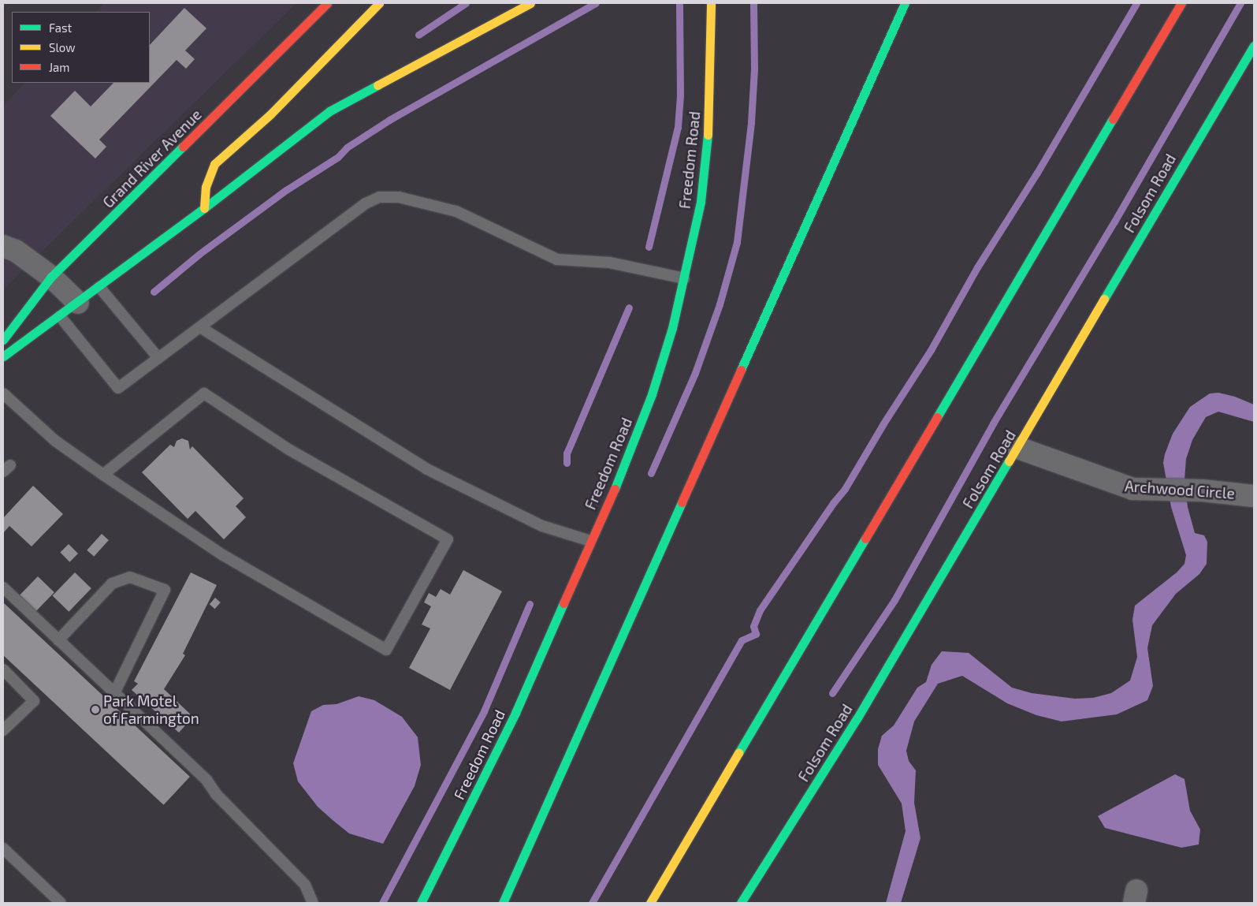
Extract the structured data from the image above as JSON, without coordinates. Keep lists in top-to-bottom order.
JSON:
{
  "streets": {
    "main road": ["Grand River Avenue", "Freedom Road", "Folsom Road"],
    "street": ["Archwood Circle"]
  },
  "crossings": [
    ["Folsom Road", "Archwood Circle"]
  ],
  "places": ["Park Motel of Farmington"],
  "legend": ["Fast", "Slow", "Jam"]
}
